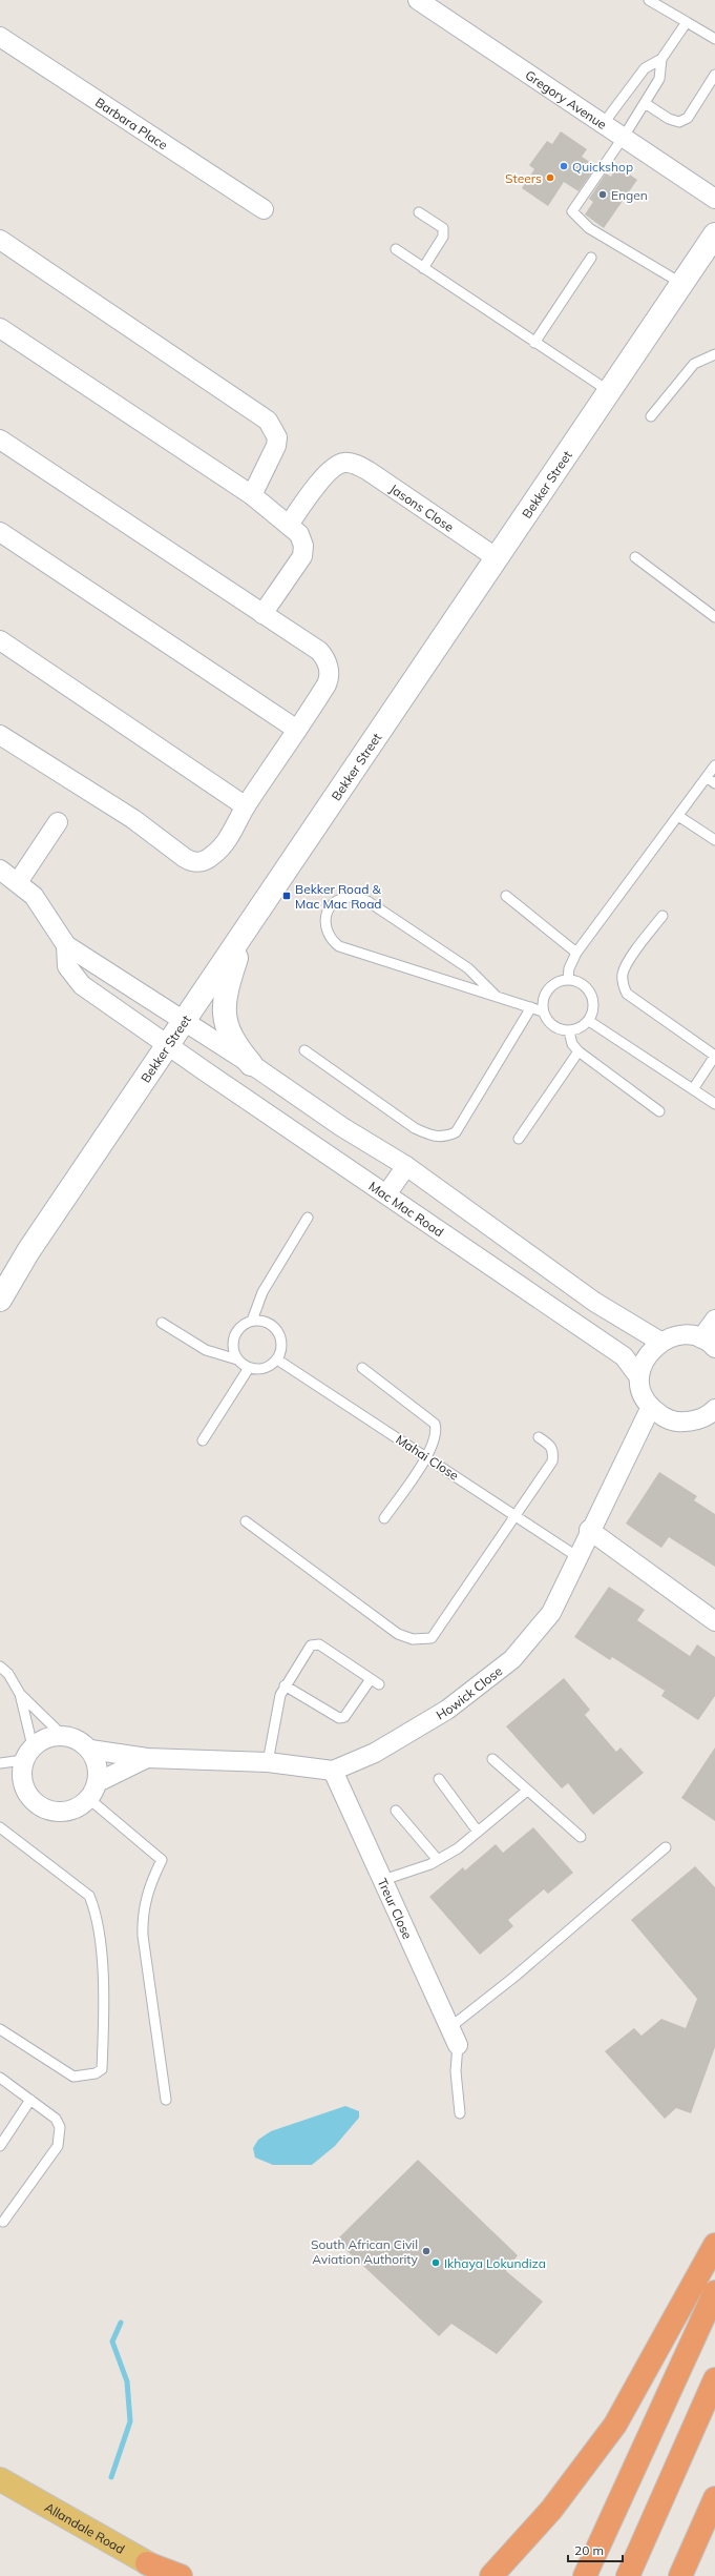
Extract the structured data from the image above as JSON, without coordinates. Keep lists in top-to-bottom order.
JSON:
{
  "streets": {
    "main road": ["Allandale Road"],
    "street": [
      "Gregory Avenue",
      "Barbara Place",
      "Bekker Street",
      "Jasons Close",
      "Mac Mac Road",
      "Howick Close",
      "Treur Close"
    ],
    "lane": ["Mahai Close"]
  },
  "crossings": [
    ["Bekker Street", "Jasons Close"],
    ["Bekker Street", "Mac Mac Road"],
    ["Mahai Close", "Howick Close"],
    ["Howick Close", "Treur Close"]
  ],
  "places": {
    "other": [
      "Quickshop",
      "Steers",
      "Engen",
      "South African Civil Aviation Authority",
      "Ikhaya Lokundiza"
    ],
    "transit": ["Bekker Road & Mac Mac Road"]
  },
  "scale_bar": "20 m"
}
